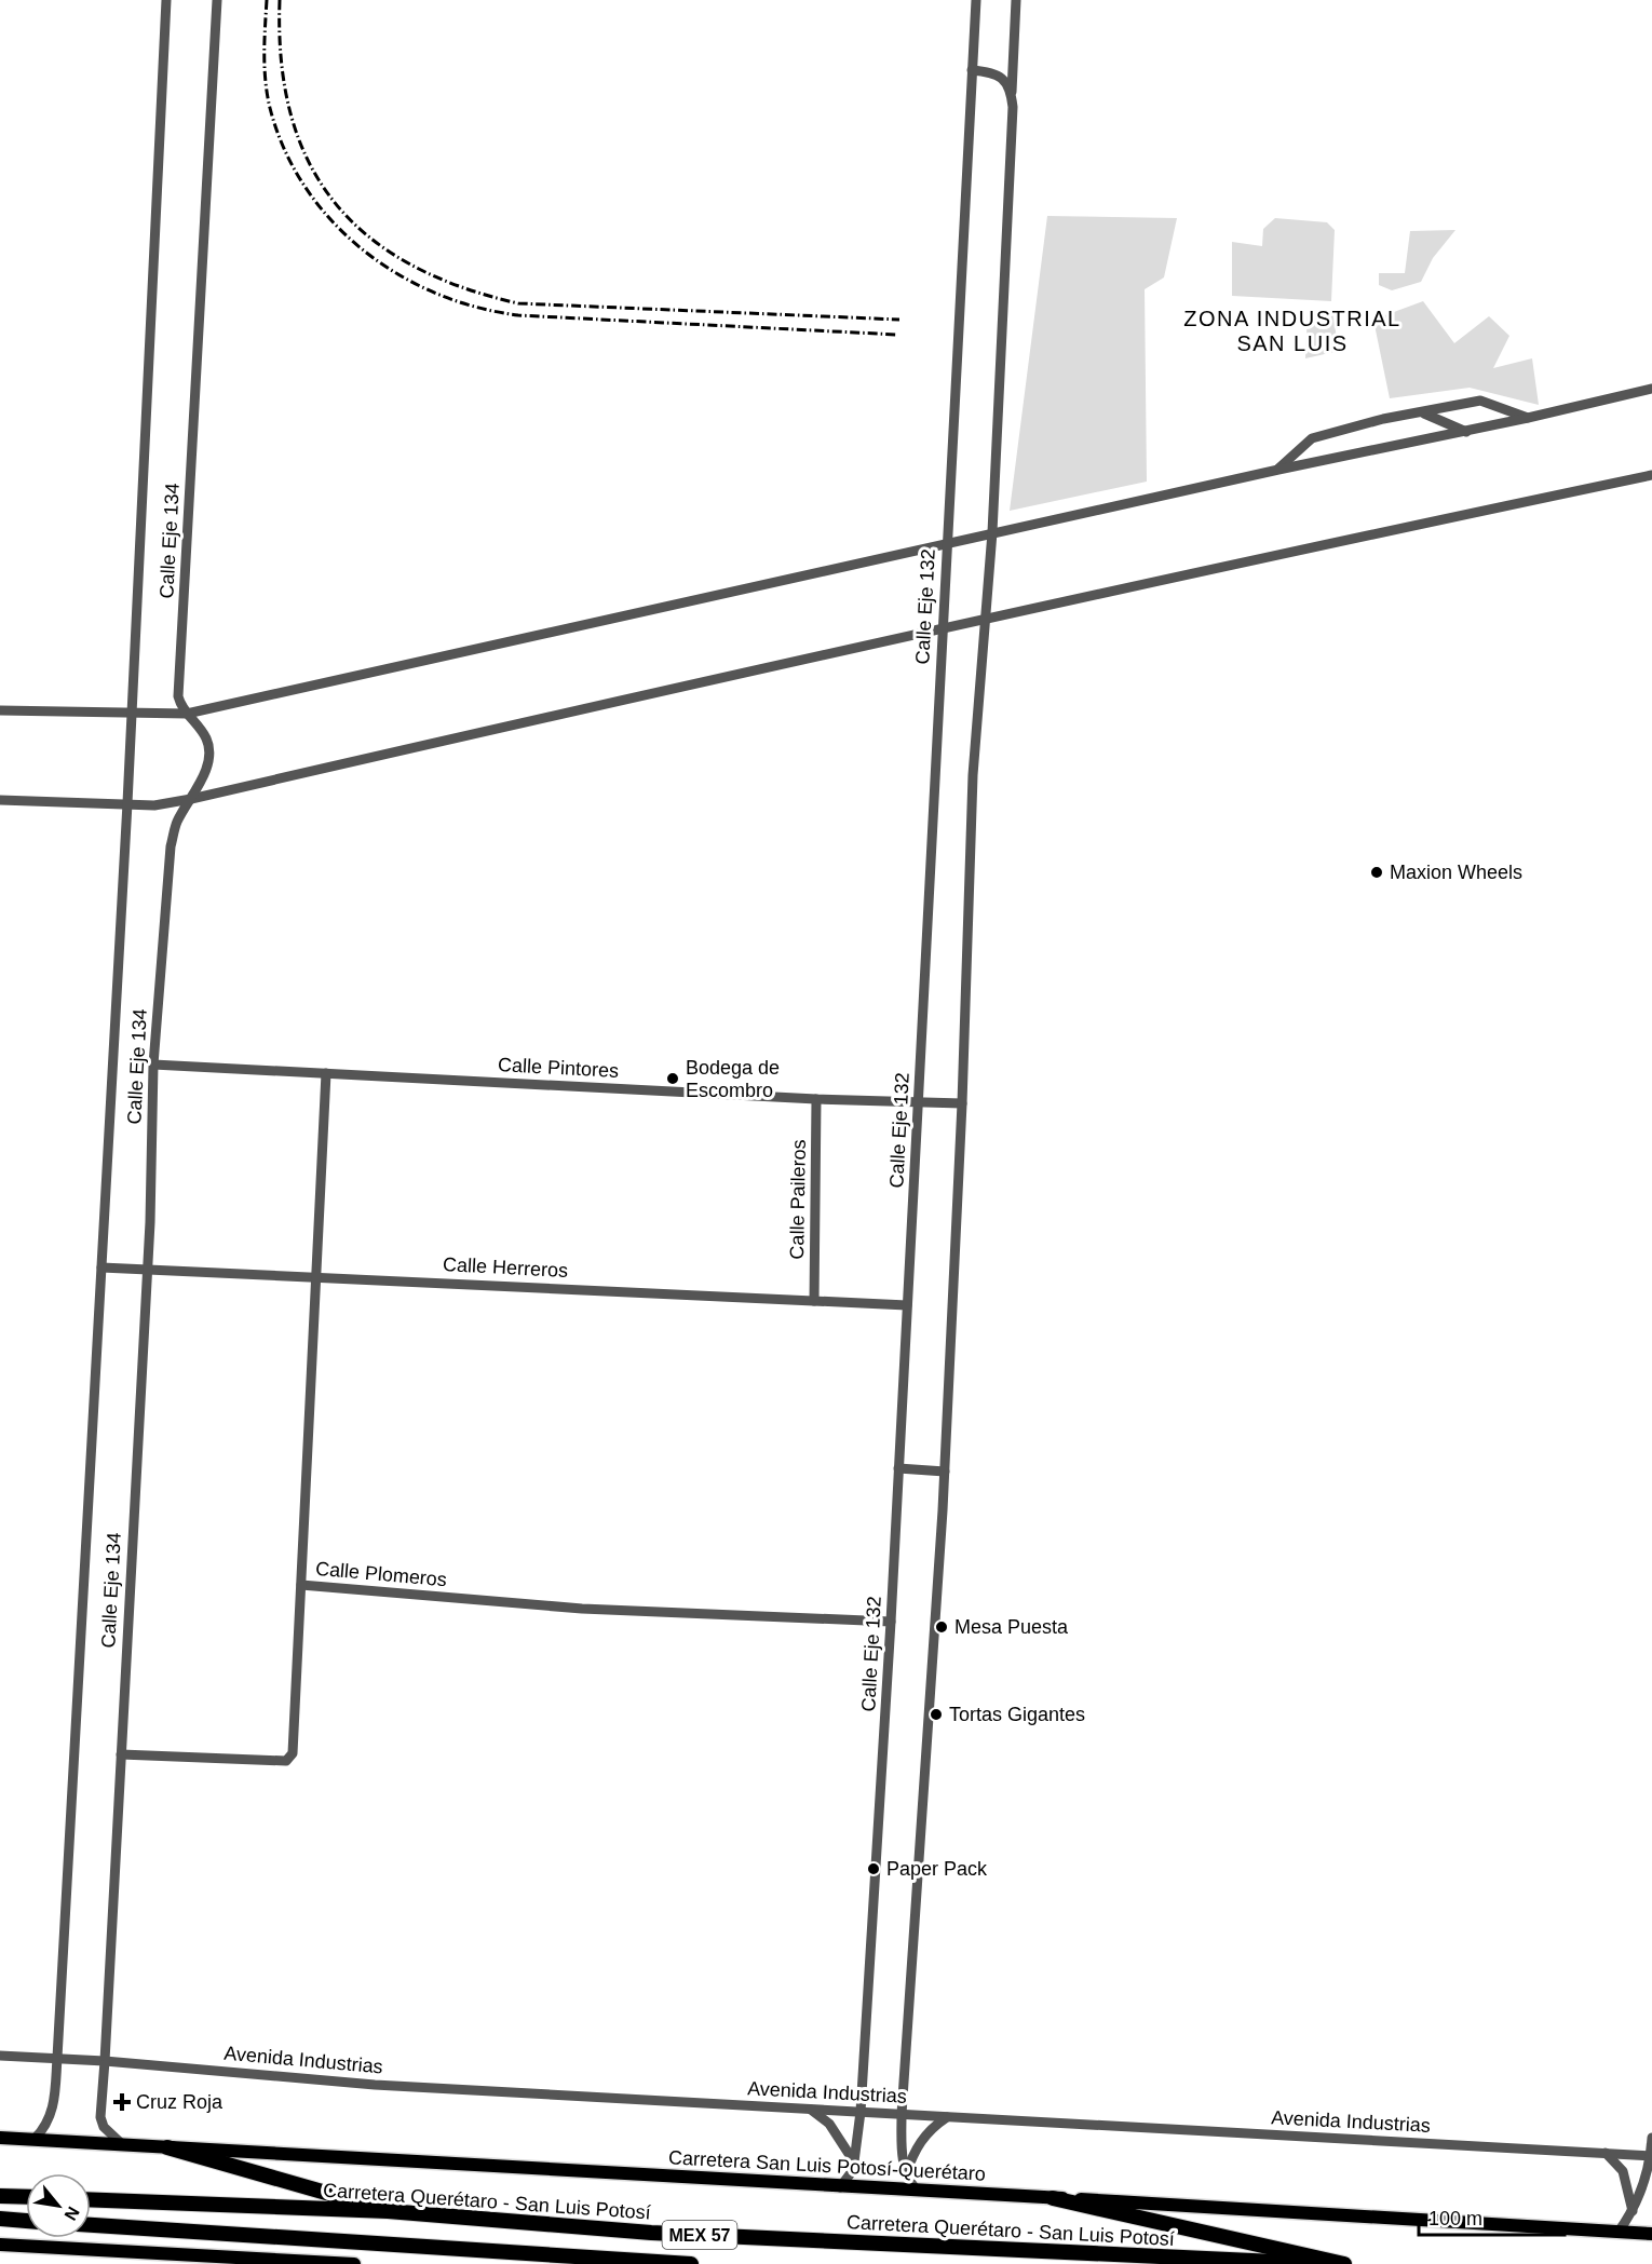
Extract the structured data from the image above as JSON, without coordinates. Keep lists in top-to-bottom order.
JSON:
{
  "streets": {
    "highway": ["Carretera Querétaro - San Luis Potosí", "MEX 57"],
    "main road": ["Carretera San Luis Potosí-Querétaro"],
    "street": [
      "Calle Eje 134",
      "Calle Eje 132",
      "Calle Pintores",
      "Calle Paileros",
      "Calle Herreros",
      "Calle Plomeros",
      "Avenida Industrias"
    ]
  },
  "crossings": [
    ["Calle Eje 134", "Calle Pintores"],
    ["Calle Eje 134", "Calle Herreros"],
    ["Calle Eje 134", "Avenida Industrias"],
    ["Calle Eje 134", "Carretera San Luis Potosí-Querétaro"],
    ["Calle Eje 132", "Calle Pintores"],
    ["Calle Eje 132", "Calle Herreros"],
    ["Calle Eje 132", "Calle Plomeros"],
    ["Calle Eje 132", "Avenida Industrias"],
    ["Calle Eje 132", "Carretera San Luis Potosí-Querétaro"],
    ["Calle Pintores", "Calle Paileros"],
    ["Calle Pintores", "Calle Plomeros"],
    ["Calle Paileros", "Calle Herreros"],
    ["Calle Herreros", "Calle Plomeros"]
  ],
  "districts": ["ZONA INDUSTRIAL SAN LUIS"],
  "places": {
    "other": [
      "Maxion Wheels",
      "Bodega de Escombro",
      "Mesa Puesta",
      "Tortas Gigantes",
      "Paper Pack"
    ],
    "health": ["Cruz Roja"]
  },
  "scale_bar": "100 m",
  "north": "bottom right"
}
